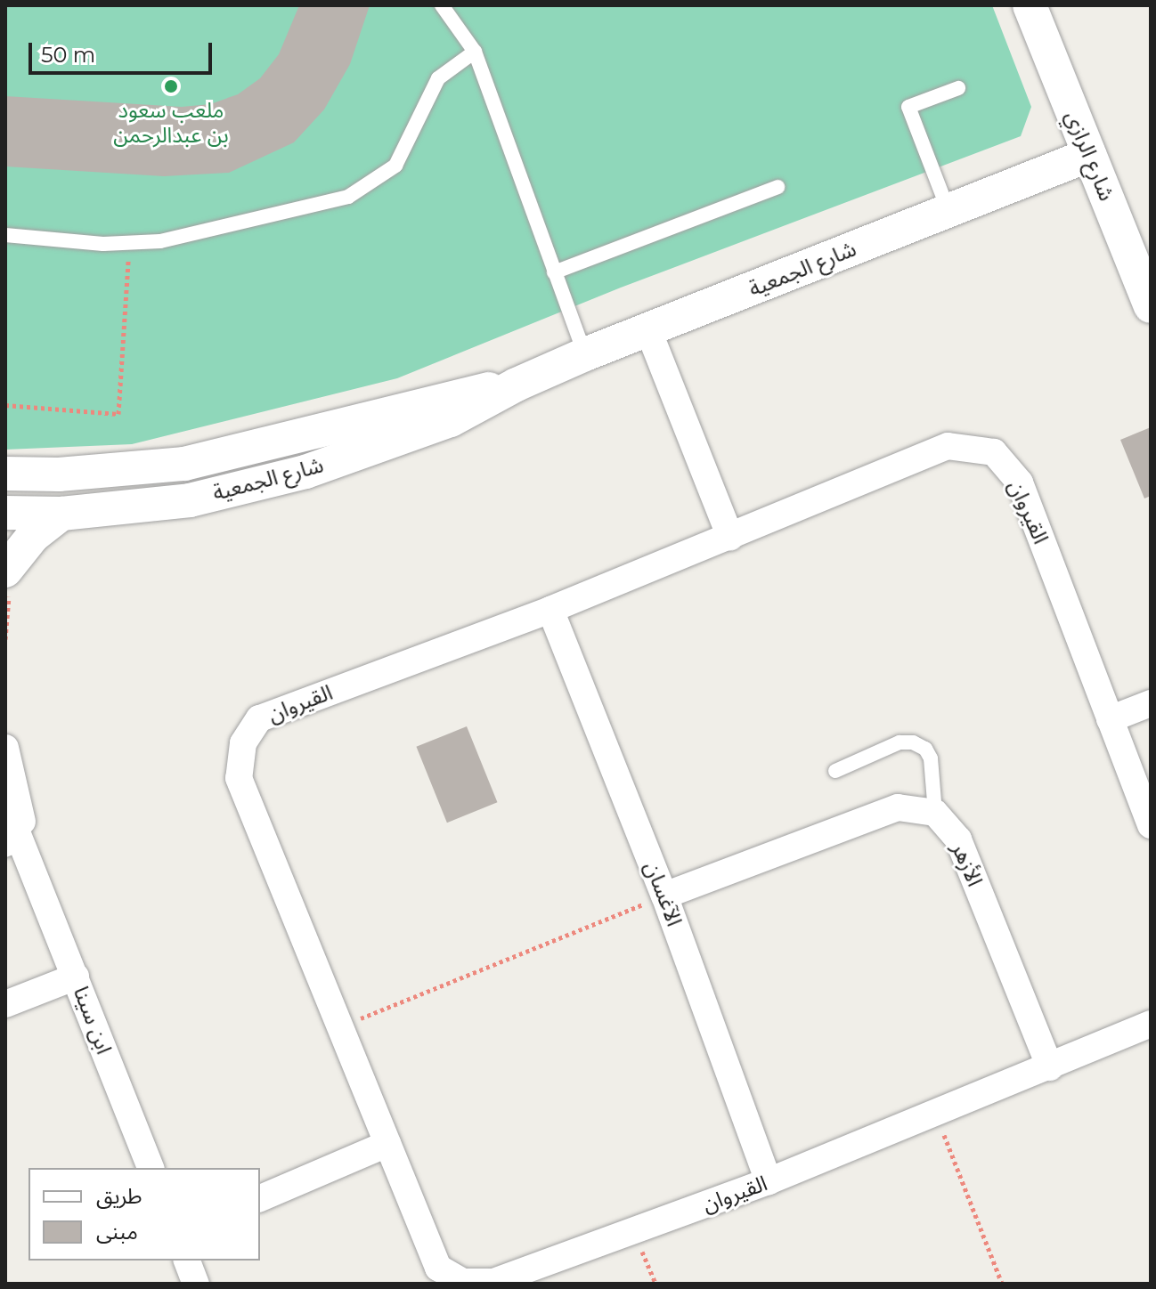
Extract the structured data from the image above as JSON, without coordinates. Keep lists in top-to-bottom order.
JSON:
{
  "streets": {
    "street": [
      "شارع الرازي",
      "شارع الجمعية",
      "القيروان",
      "الأزهر",
      "الآغسان",
      "ابن سينا"
    ]
  },
  "crossings": [
    ["شارع الرازي", "شارع الجمعية"],
    ["القيروان", "الأزهر"],
    ["القيروان", "الآغسان"]
  ],
  "places": ["ملعب سعود بن عبدالرحمن"],
  "legend": ["طريق", "مبنى"],
  "scale_bar": "50 m"
}
